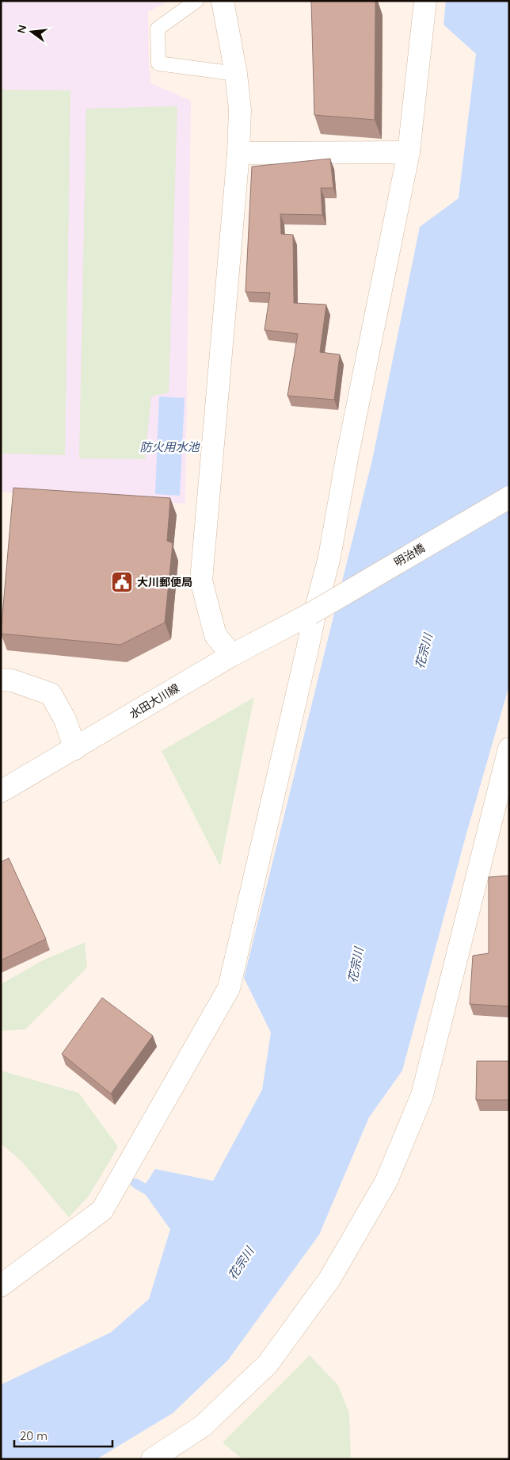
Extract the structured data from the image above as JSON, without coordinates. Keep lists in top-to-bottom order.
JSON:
{
  "streets": {
    "street": ["明治橋", "水田大川線"]
  },
  "crossings": [
    ["明治橋", "水田大川線"]
  ],
  "water": ["防火用水池", "花宗川"],
  "places": {
    "public building": ["大川郵便局"]
  },
  "scale_bar": "20 m",
  "north": "left"
}
